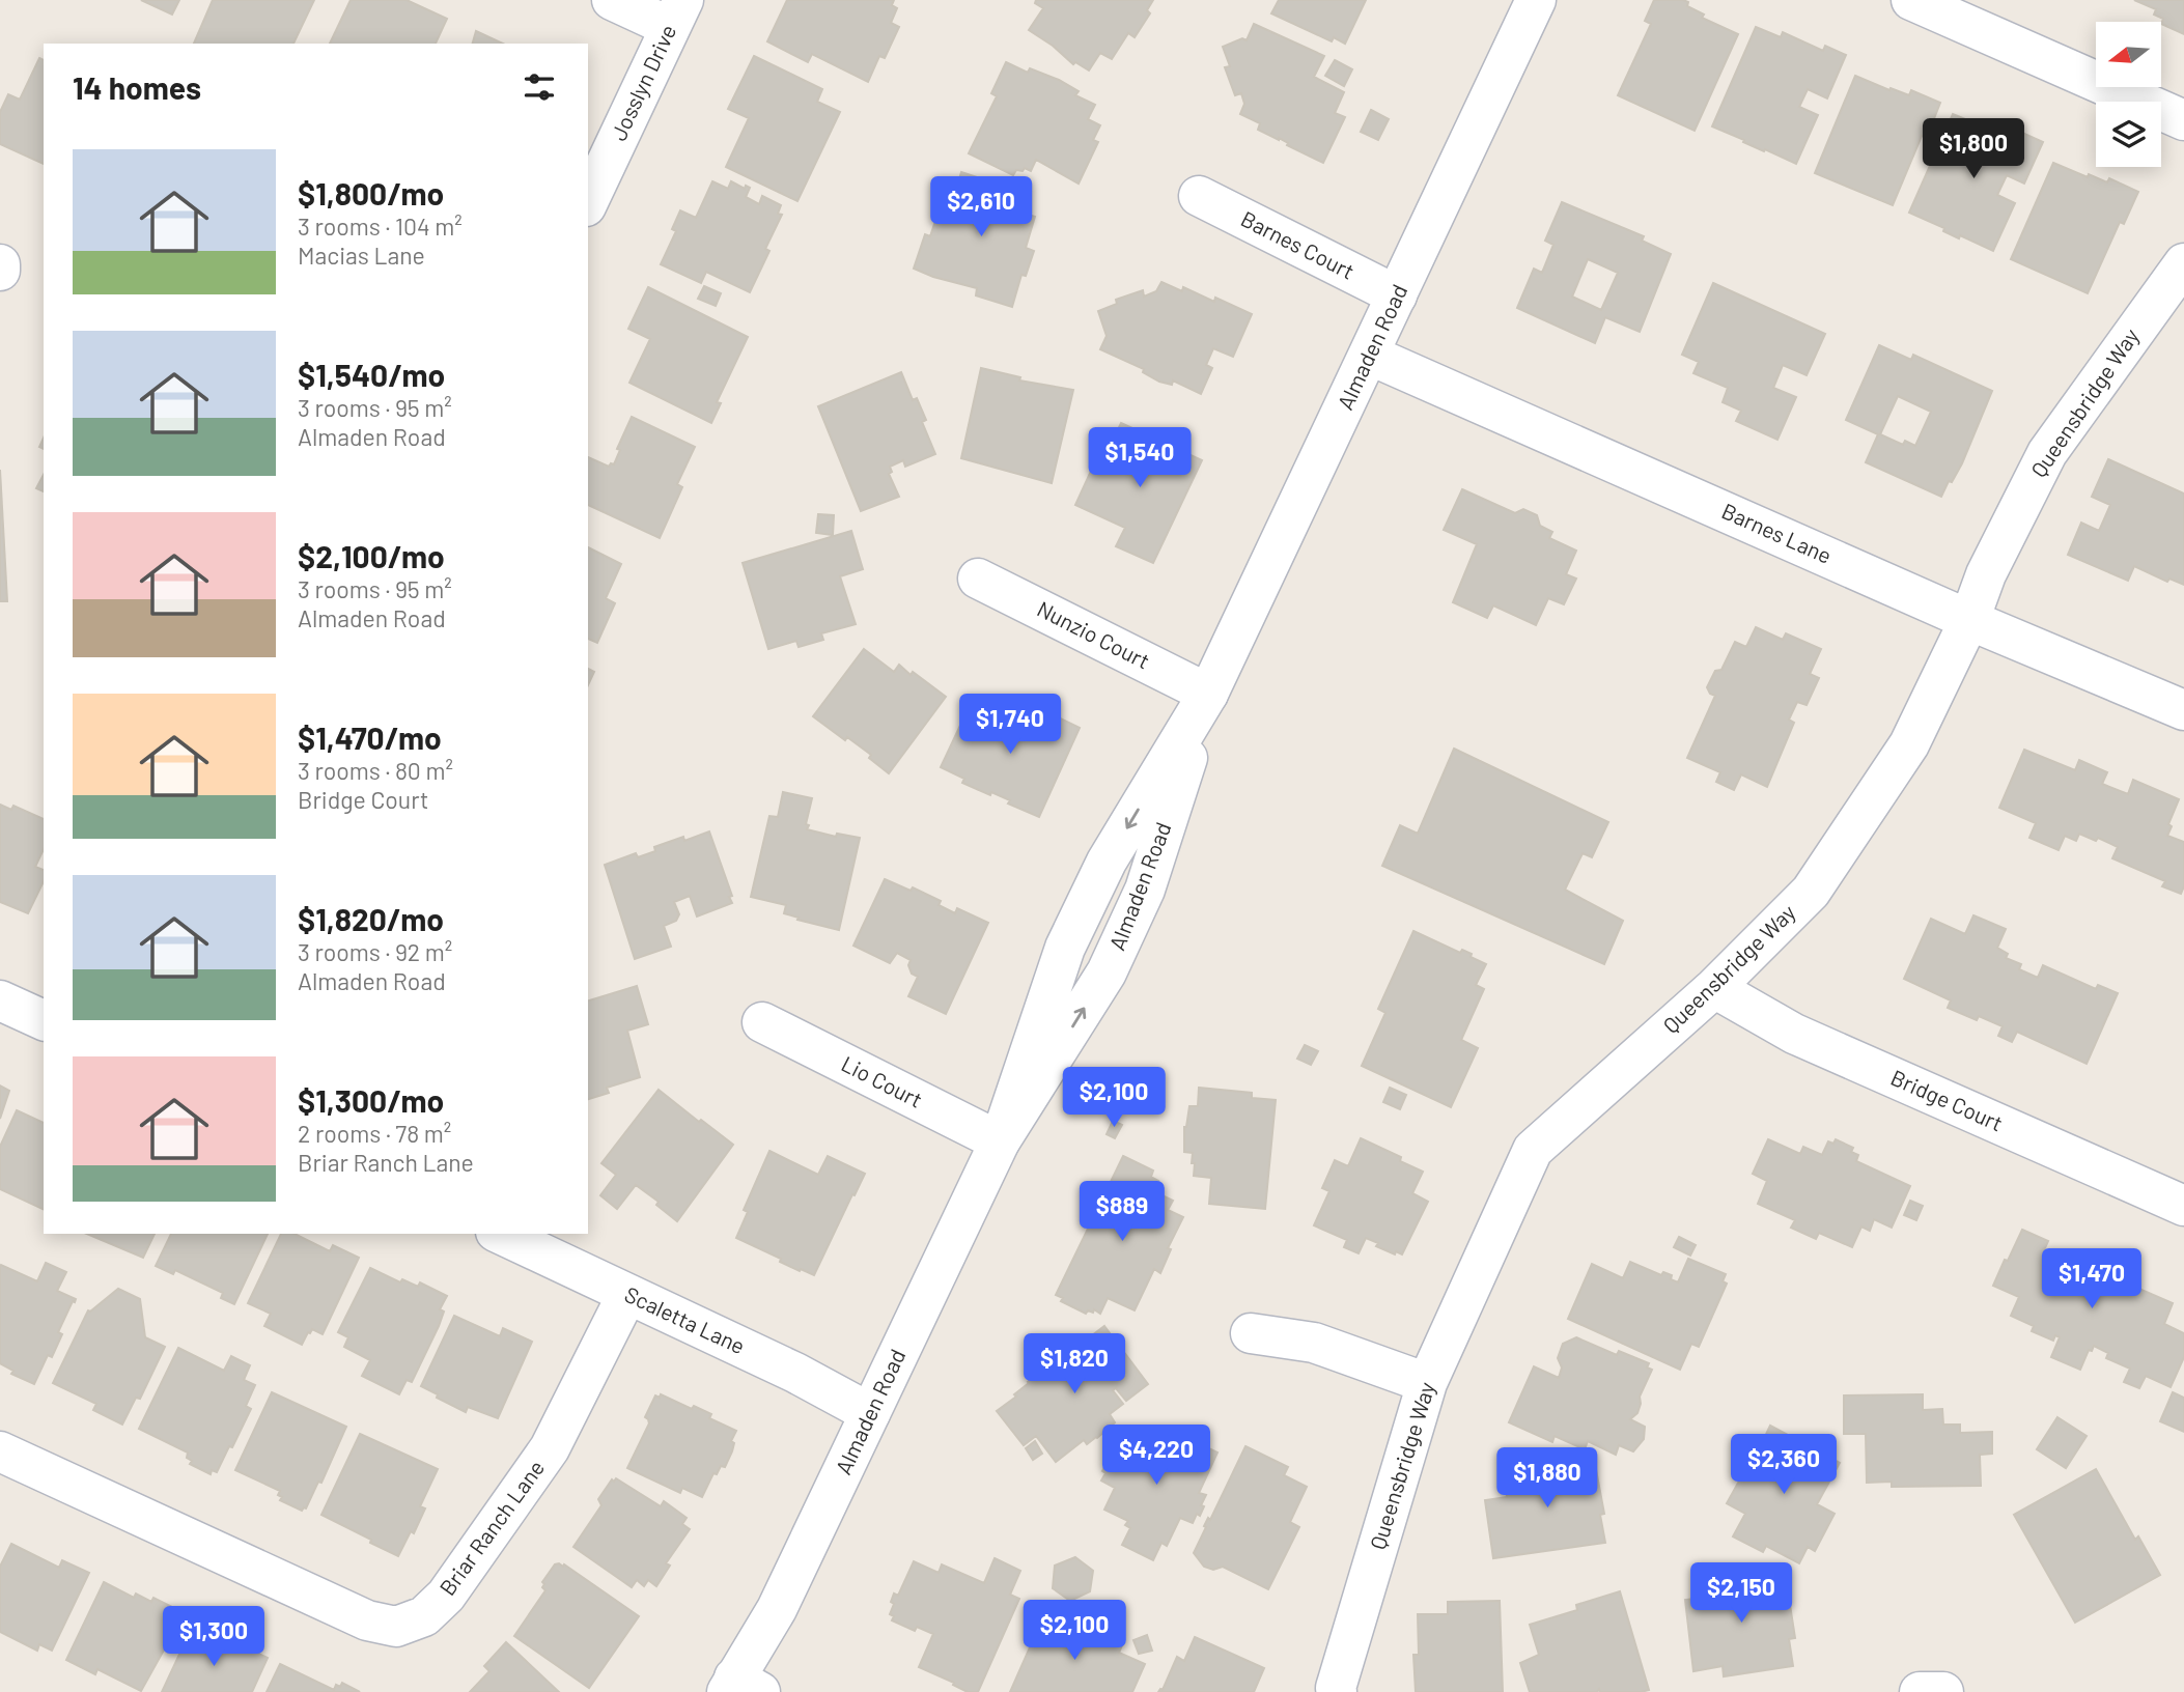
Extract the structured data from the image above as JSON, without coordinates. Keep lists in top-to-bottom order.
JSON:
{
  "streets": {
    "street": [
      "Josslyn Drive",
      "Barnes Court",
      "Almaden Road",
      "Queensbridge Way",
      "Barnes Lane",
      "Nunzio Court",
      "Lio Court",
      "Bridge Court",
      "Scaletta Lane",
      "Briar Ranch Lane"
    ]
  },
  "crossings": [
    ["Barnes Court", "Almaden Road"],
    ["Almaden Road", "Barnes Lane"],
    ["Almaden Road", "Nunzio Court"],
    ["Almaden Road", "Lio Court"],
    ["Almaden Road", "Scaletta Lane"],
    ["Queensbridge Way", "Barnes Lane"],
    ["Queensbridge Way", "Bridge Court"],
    ["Scaletta Lane", "Briar Ranch Lane"]
  ],
  "north": "left",
  "page": {
    "heading": "14 homes",
    "price": [
      "$1,800",
      "$2,610",
      "$1,540",
      "$1,740",
      "$2,100",
      "$889",
      "$1,470",
      "$1,820",
      "$4,220",
      "$2,360",
      "$1,880",
      "$2,150",
      "$2,100",
      "$1,300"
    ],
    "list": [
      {
        "name": "$1,800/mo",
        "note": "3 rooms · 104 m² · Macias Lane"
      },
      {
        "name": "$1,540/mo",
        "note": "3 rooms · 95 m² · Almaden Road"
      },
      {
        "name": "$2,100/mo",
        "note": "3 rooms · 95 m² · Almaden Road"
      },
      {
        "name": "$1,470/mo",
        "note": "3 rooms · 80 m² · Bridge Court"
      },
      {
        "name": "$1,820/mo",
        "note": "3 rooms · 92 m² · Almaden Road"
      },
      {
        "name": "$1,300/mo",
        "note": "2 rooms · 78 m² · Briar Ranch Lane"
      }
    ]
  }
}
